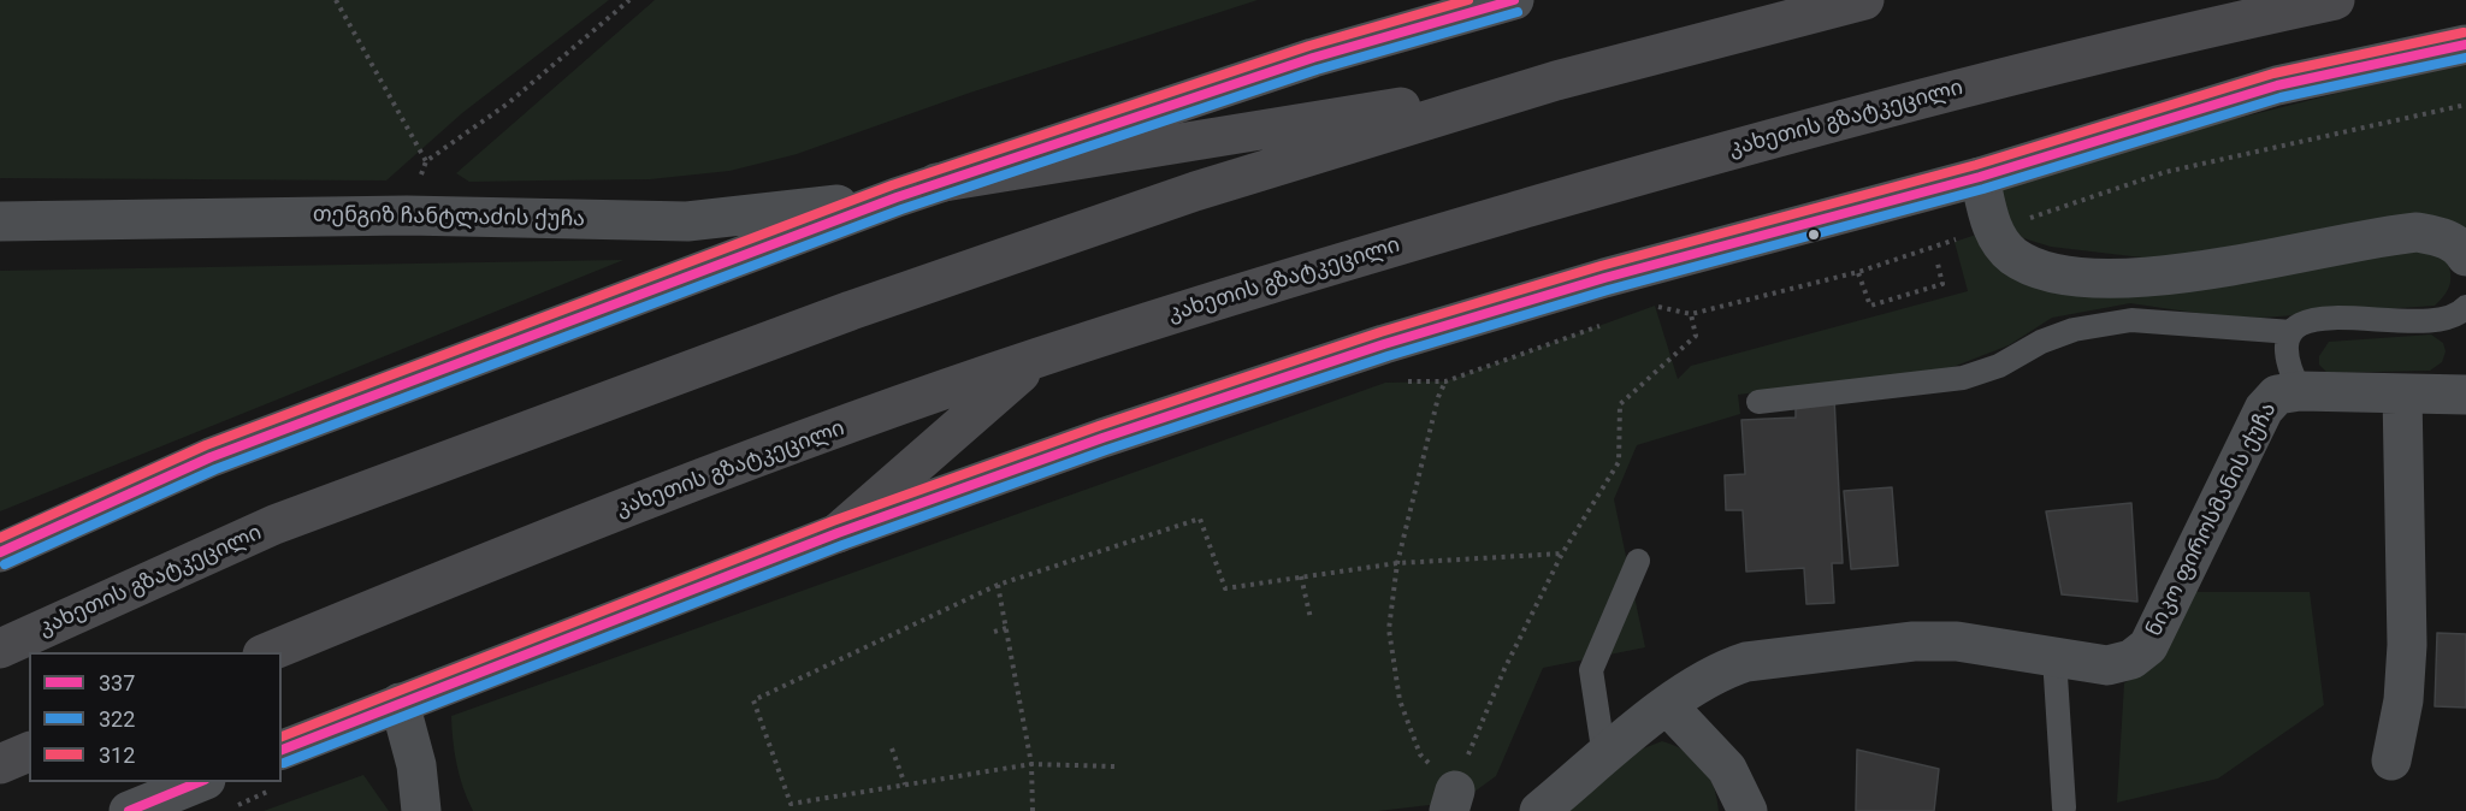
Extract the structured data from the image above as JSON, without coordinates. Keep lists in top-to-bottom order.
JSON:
{
  "streets": {
    "highway": ["კახეთის გზატკეცილი"],
    "street": ["თენგიზ ჩანტლაძის ქუჩა", "ნიკო ფიროსმანის ქუჩა"]
  },
  "lines": ["transit line 337", "transit line 312", "transit line 322"],
  "legend": ["337", "322", "312"]
}
